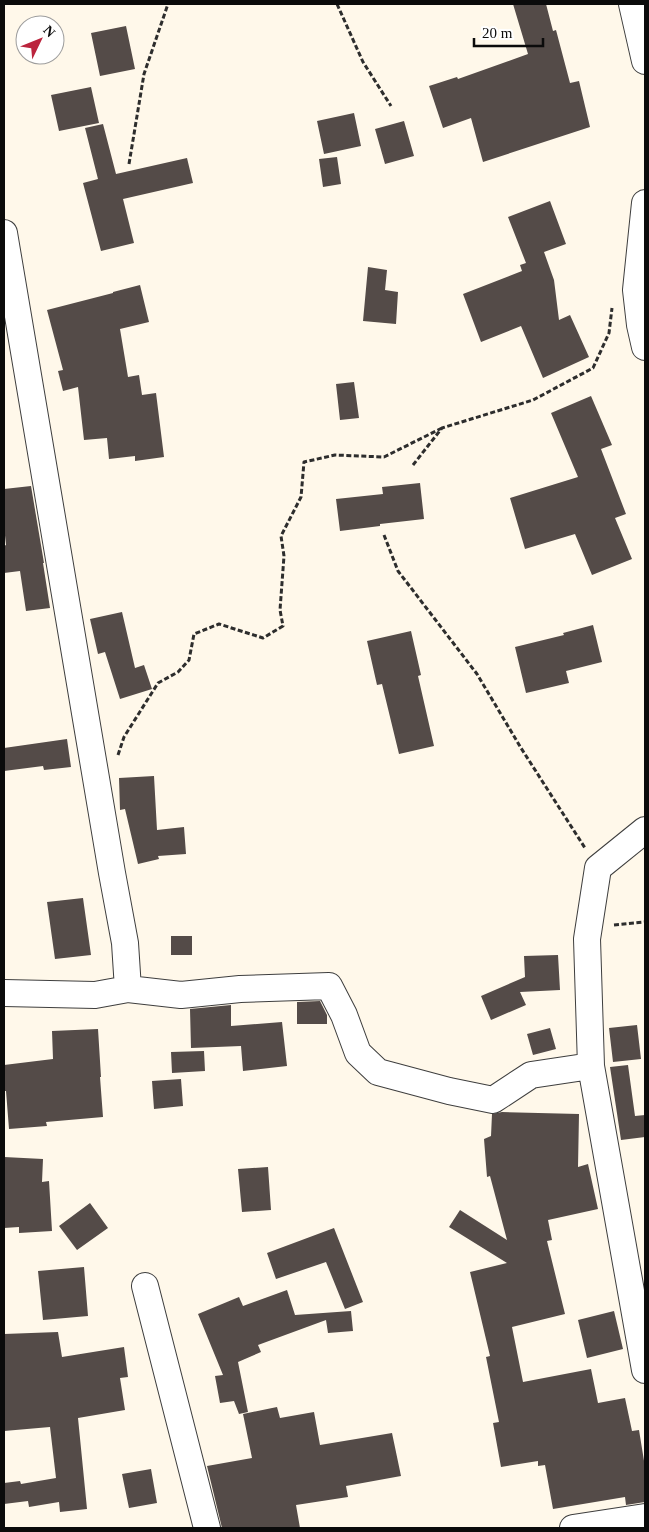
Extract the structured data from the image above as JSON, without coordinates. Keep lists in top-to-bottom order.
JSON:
{
  "scale_bar": "20 m",
  "north": "top right"
}
